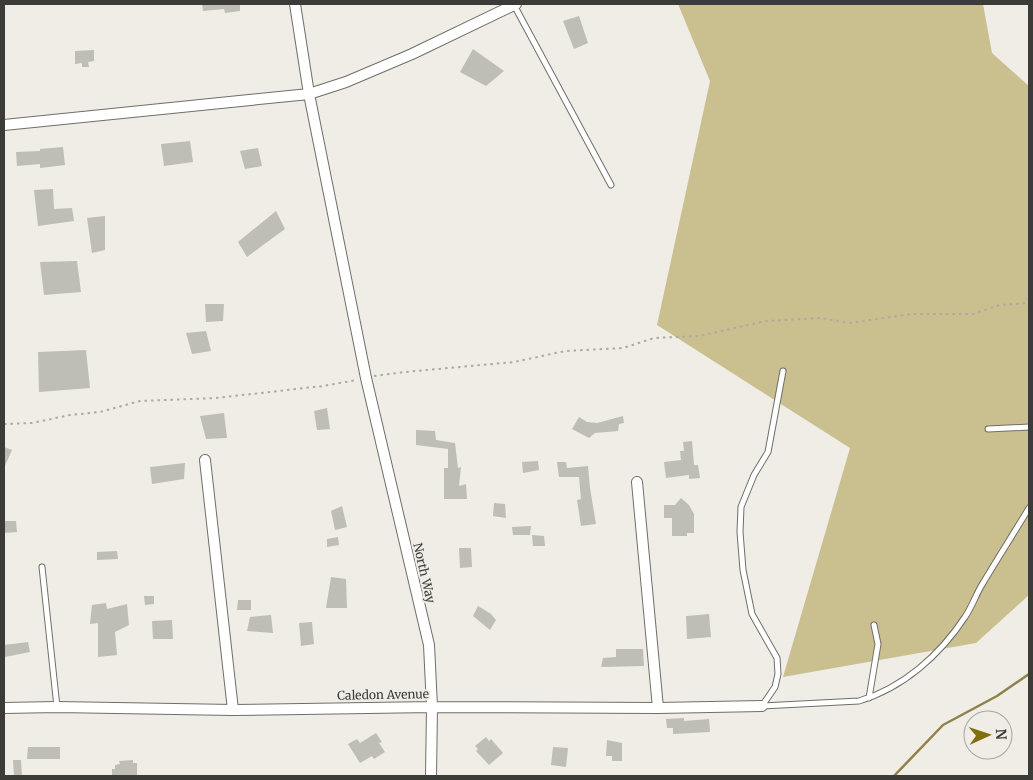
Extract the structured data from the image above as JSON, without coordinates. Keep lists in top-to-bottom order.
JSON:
{
  "streets": {
    "street": ["North Way", "Caledon Avenue"]
  },
  "crossings": [
    ["North Way", "Caledon Avenue"]
  ],
  "north": "right"
}
